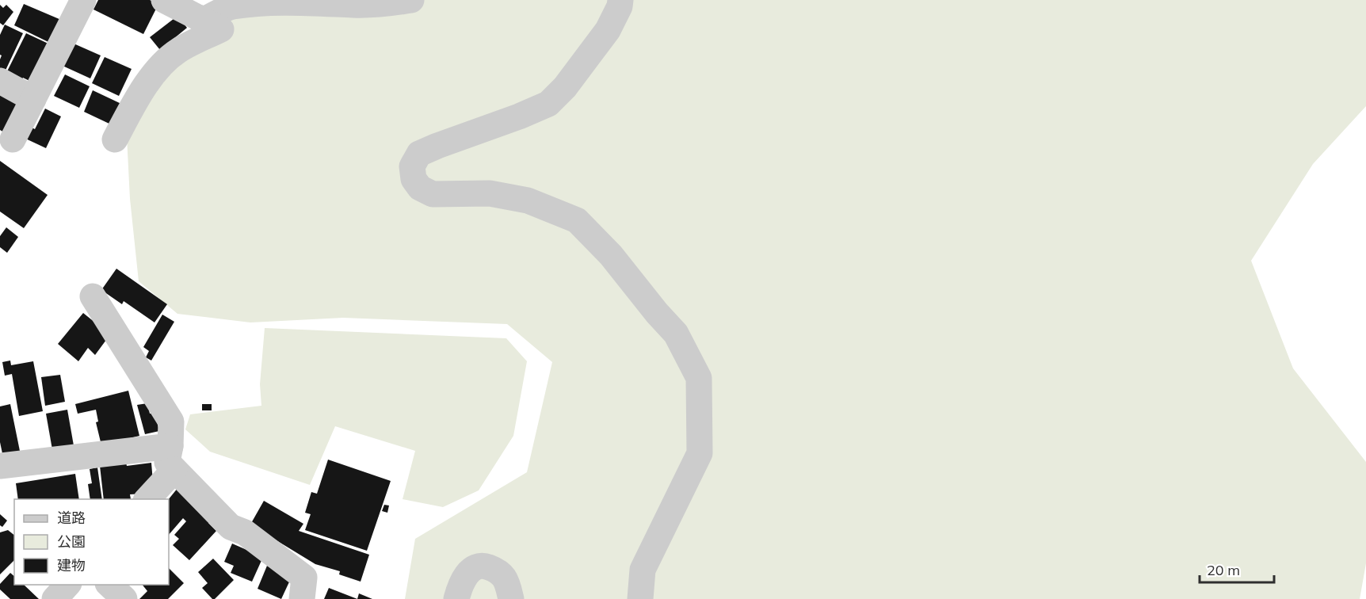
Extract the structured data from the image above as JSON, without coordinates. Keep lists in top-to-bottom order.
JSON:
{
  "legend": ["道路", "公園", "建物"],
  "scale_bar": "20 m"
}
